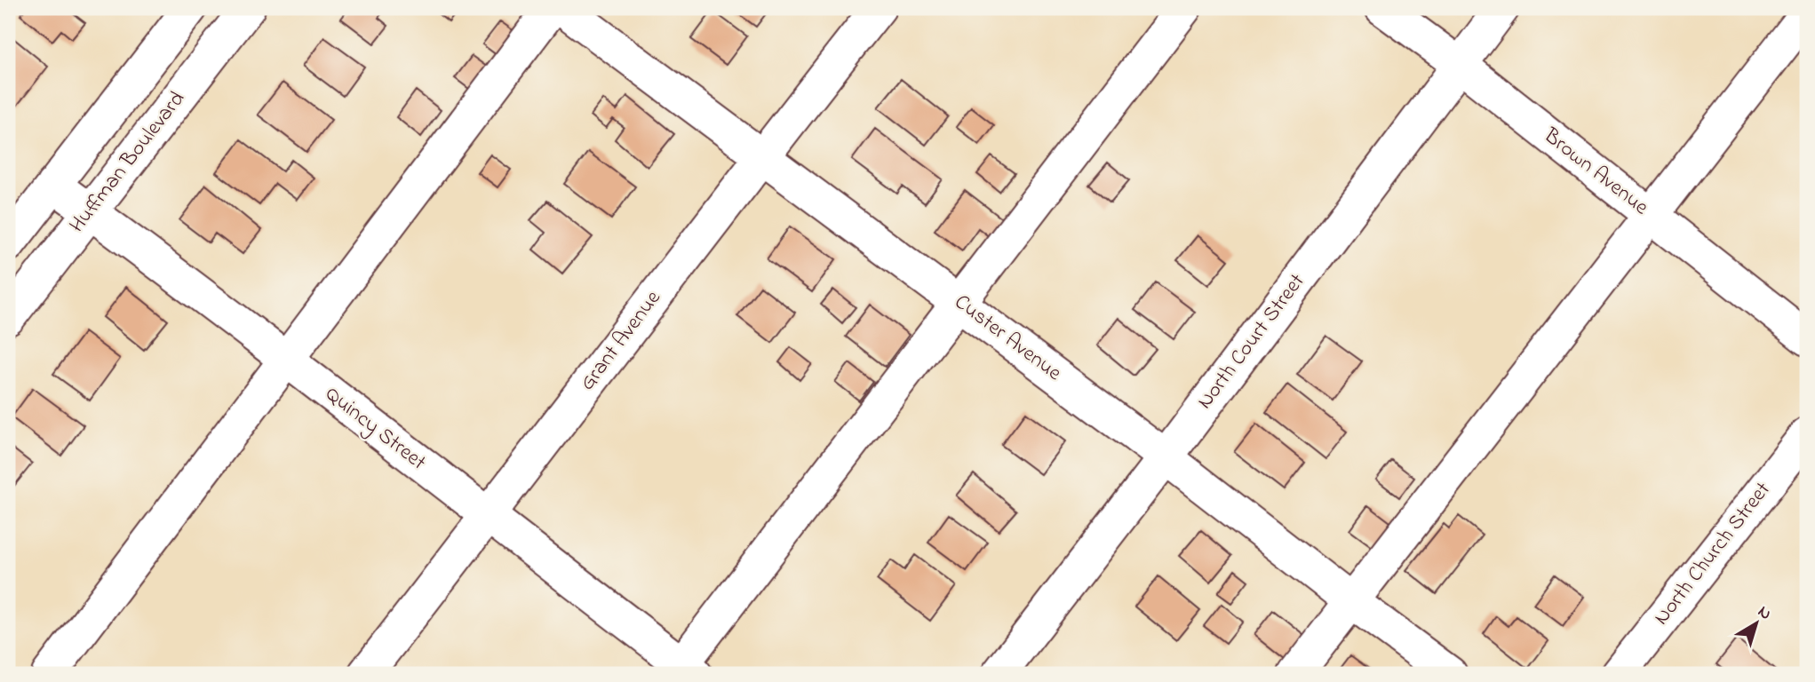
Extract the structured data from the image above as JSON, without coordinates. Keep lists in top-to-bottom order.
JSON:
{
  "streets": {
    "street": [
      "Huffman Boulevard",
      "Brown Avenue",
      "Custer Avenue",
      "Grant Avenue",
      "North Court Street",
      "Quincy Street",
      "North Church Street"
    ]
  },
  "crossings": [
    ["Huffman Boulevard", "Quincy Street"],
    ["Brown Avenue", "North Court Street"],
    ["Custer Avenue", "Grant Avenue"],
    ["Custer Avenue", "North Court Street"],
    ["Grant Avenue", "Quincy Street"]
  ],
  "north": "top right"
}
